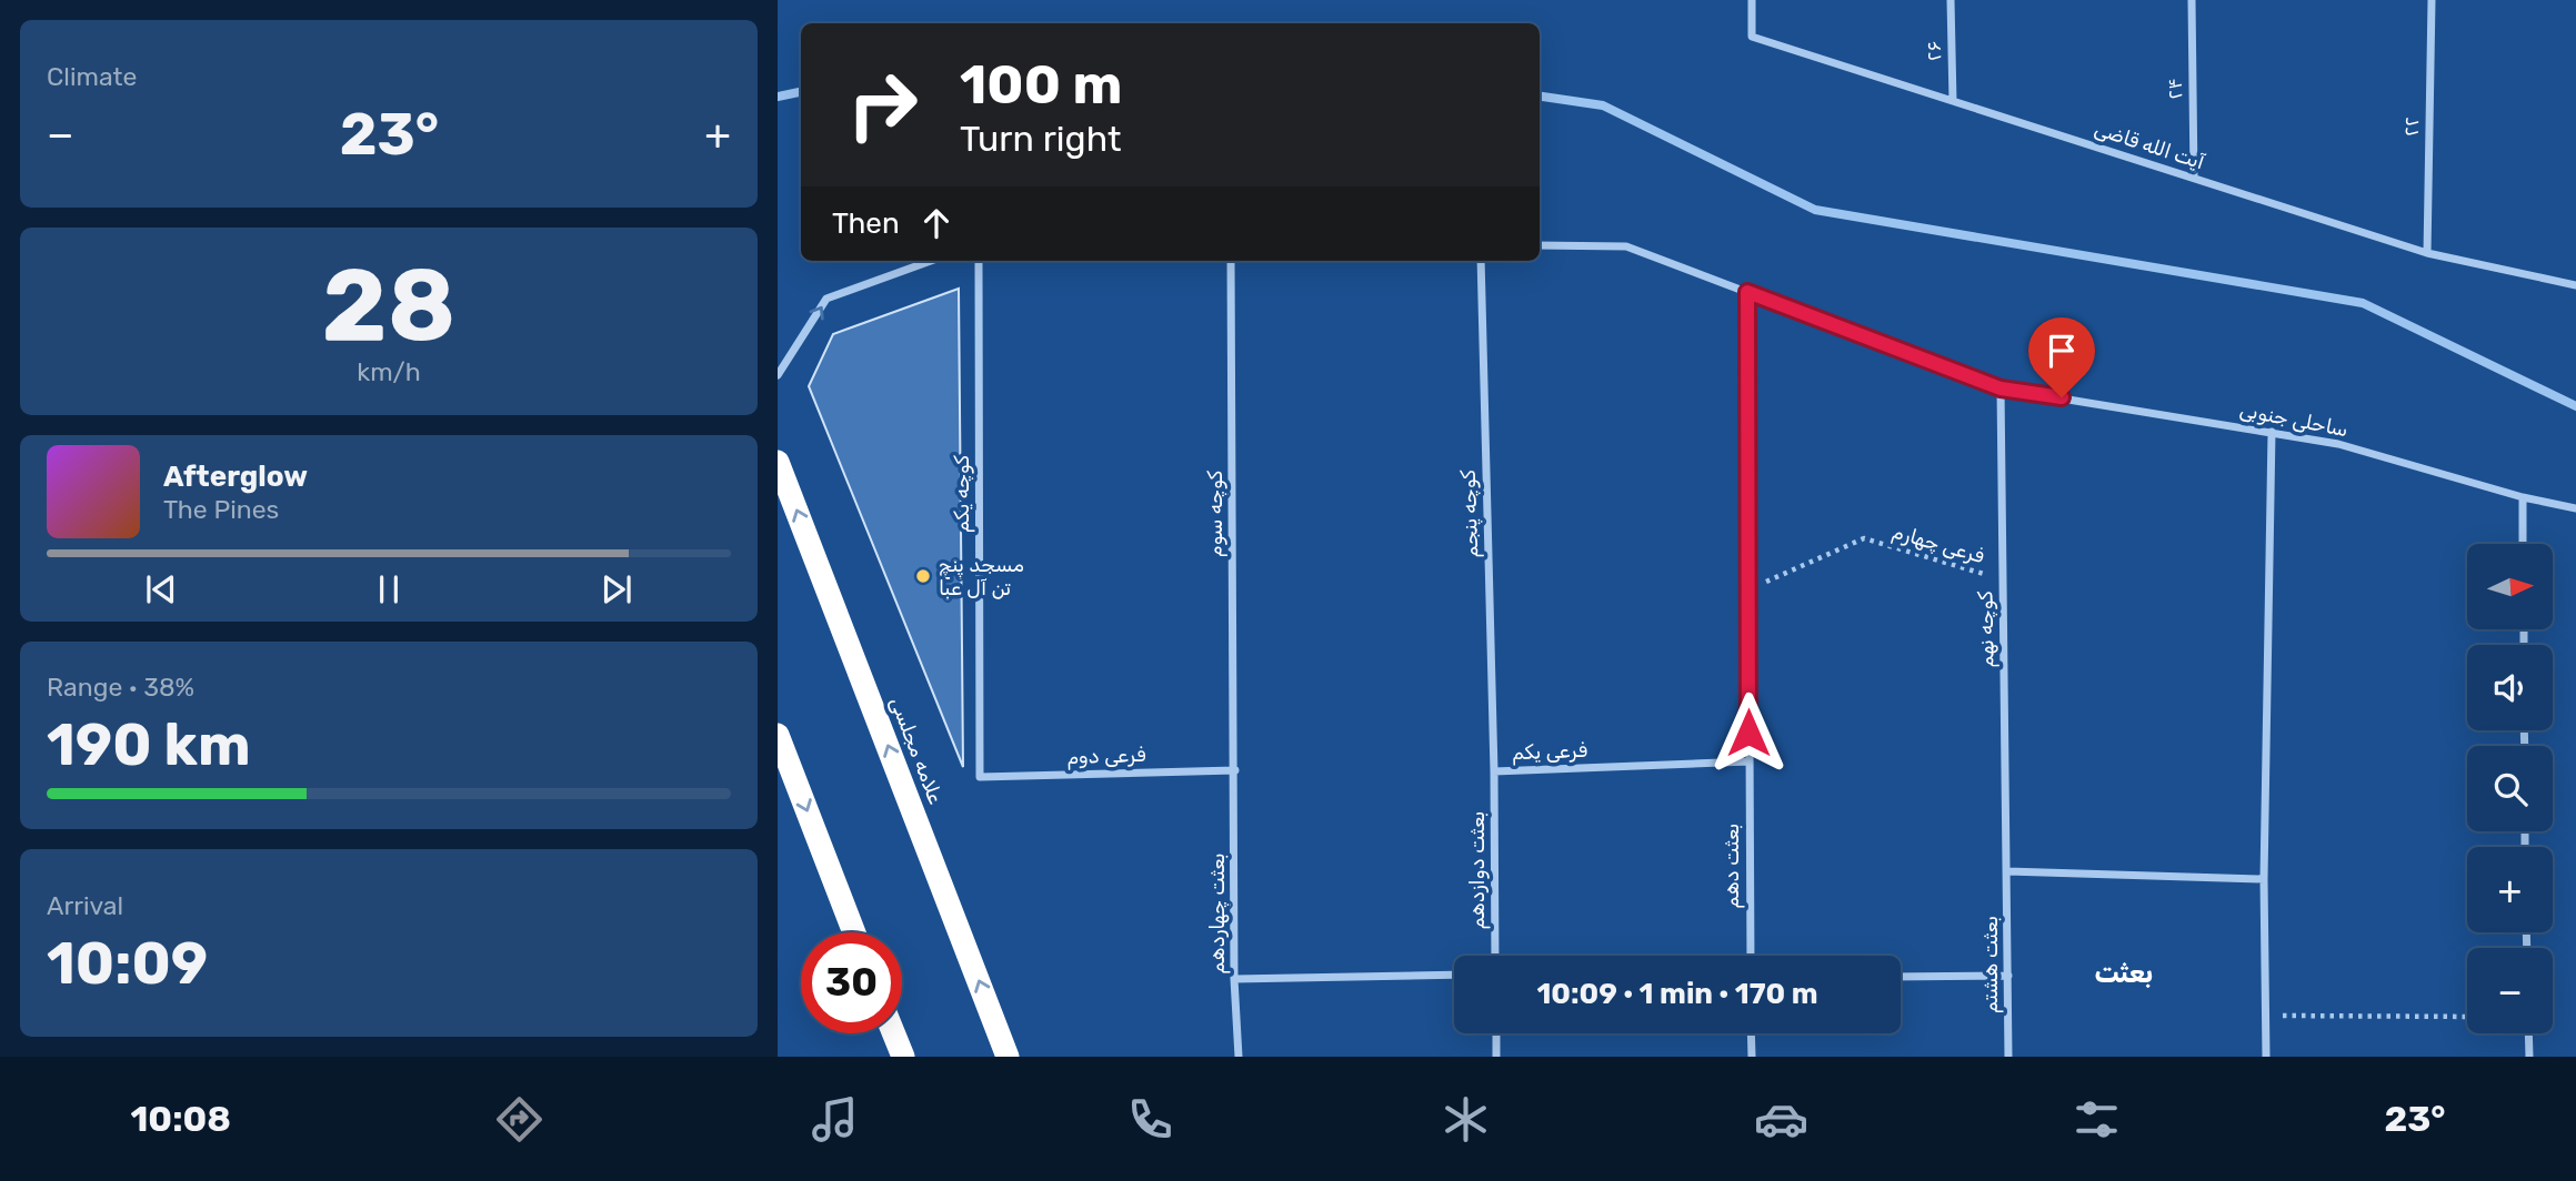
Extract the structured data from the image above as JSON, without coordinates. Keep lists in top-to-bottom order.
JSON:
{
  "streets": {
    "highway": ["علامه مجلسی"],
    "street": [
      "۲۶",
      "۲۴",
      "۲۲",
      "آیت الله قاضی",
      "ساحلی جنوبی",
      "کوچه یکم",
      "کوچه سوم",
      "کوچه پنجم",
      "کوچه نهم",
      "فرعی یکم",
      "فرعی دوم",
      "بعثت دهم",
      "بعثت دوازدهم",
      "بعثت چهاردهم",
      "بعثت هشتم"
    ],
    "path": ["فرعی چهارم"]
  },
  "crossings": [
    ["۲۶", "آیت الله قاضی"],
    ["۲۴", "آیت الله قاضی"],
    ["۲۲", "آیت الله قاضی"],
    ["ساحلی جنوبی", "کوچه نهم"],
    ["ساحلی جنوبی", "بعثت دهم"],
    ["کوچه یکم", "فرعی دوم"],
    ["کوچه سوم", "فرعی دوم"],
    ["کوچه سوم", "بعثت چهاردهم"],
    ["کوچه پنجم", "فرعی یکم"],
    ["کوچه پنجم", "بعثت دوازدهم"],
    ["فرعی چهارم", "کوچه نهم"],
    ["فرعی چهارم", "بعثت دهم"],
    ["کوچه نهم", "بعثت هشتم"],
    ["فرعی یکم", "بعثت دهم"],
    ["فرعی یکم", "بعثت دوازدهم"],
    ["فرعی دوم", "بعثت چهاردهم"]
  ],
  "districts": ["بعثت"],
  "places": ["مسجد پنچ تن آل عبا"],
  "north": "right",
  "page": {
    "tile": [
      "Climate",
      ["28", "km/h"],
      ["Range · 38%", "190 km"],
      ["Arrival", "10:09"]
    ],
    "turn": ["100 m", "Turn right"],
    "heat": ["−", "23°", "+"],
    "then": "Then",
    "song": ["Afterglow", "The Pines"],
    "map_buttons": ["+", "−"],
    "limit": "30",
    "trip": "10:09 · 1 min · 170 m",
    "tabs": ["10:08", "23°"]
  }
}
